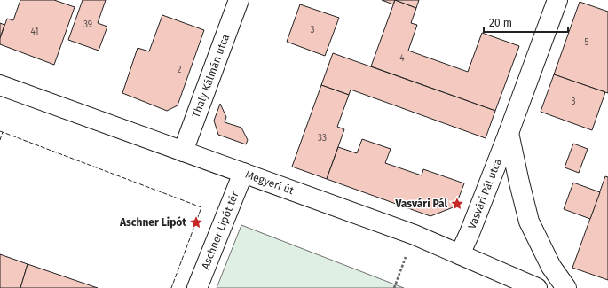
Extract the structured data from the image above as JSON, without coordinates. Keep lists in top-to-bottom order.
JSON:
{
  "streets": {
    "main road": [
      "Thaly Kálmán utca",
      "Megyeri út",
      "Vasvári Pál utca",
      "Aschner Lipót tér"
    ]
  },
  "crossings": [
    ["Thaly Kálmán utca", "Megyeri út"],
    ["Megyeri út", "Vasvári Pál utca"],
    ["Megyeri út", "Aschner Lipót tér"]
  ],
  "places": {
    "place": ["Vasvári Pál", "Aschner Lipót"]
  },
  "house_numbers": [
    "39",
    "3",
    "41",
    "5",
    "4",
    "2",
    "3",
    "33"
  ],
  "scale_bar": "20 m"
}
